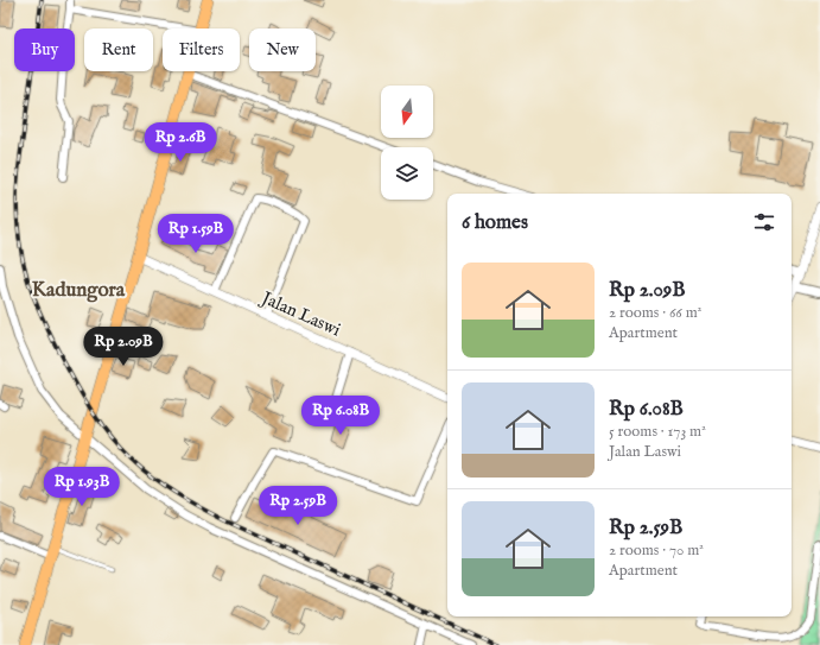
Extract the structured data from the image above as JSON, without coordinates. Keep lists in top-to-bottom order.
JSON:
{
  "streets": {
    "street": ["Jalan Laswi"]
  },
  "districts": ["Kadungora"],
  "north": "bottom",
  "page": {
    "chip": [
      "Buy",
      "Rent",
      "Filters",
      "New"
    ],
    "price": [
      "Rp 2.6B",
      "Rp 1.59B",
      "Rp 2.09B",
      "Rp 6.08B",
      "Rp 1.93B",
      "Rp 2.59B"
    ],
    "heading": "6 homes",
    "list": [
      {
        "name": "Rp 2.09B",
        "note": "2 rooms · 66 m² · Apartment"
      },
      {
        "name": "Rp 6.08B",
        "note": "5 rooms · 173 m² · Jalan Laswi"
      },
      {
        "name": "Rp 2.59B",
        "note": "2 rooms · 70 m² · Apartment"
      }
    ]
  }
}
